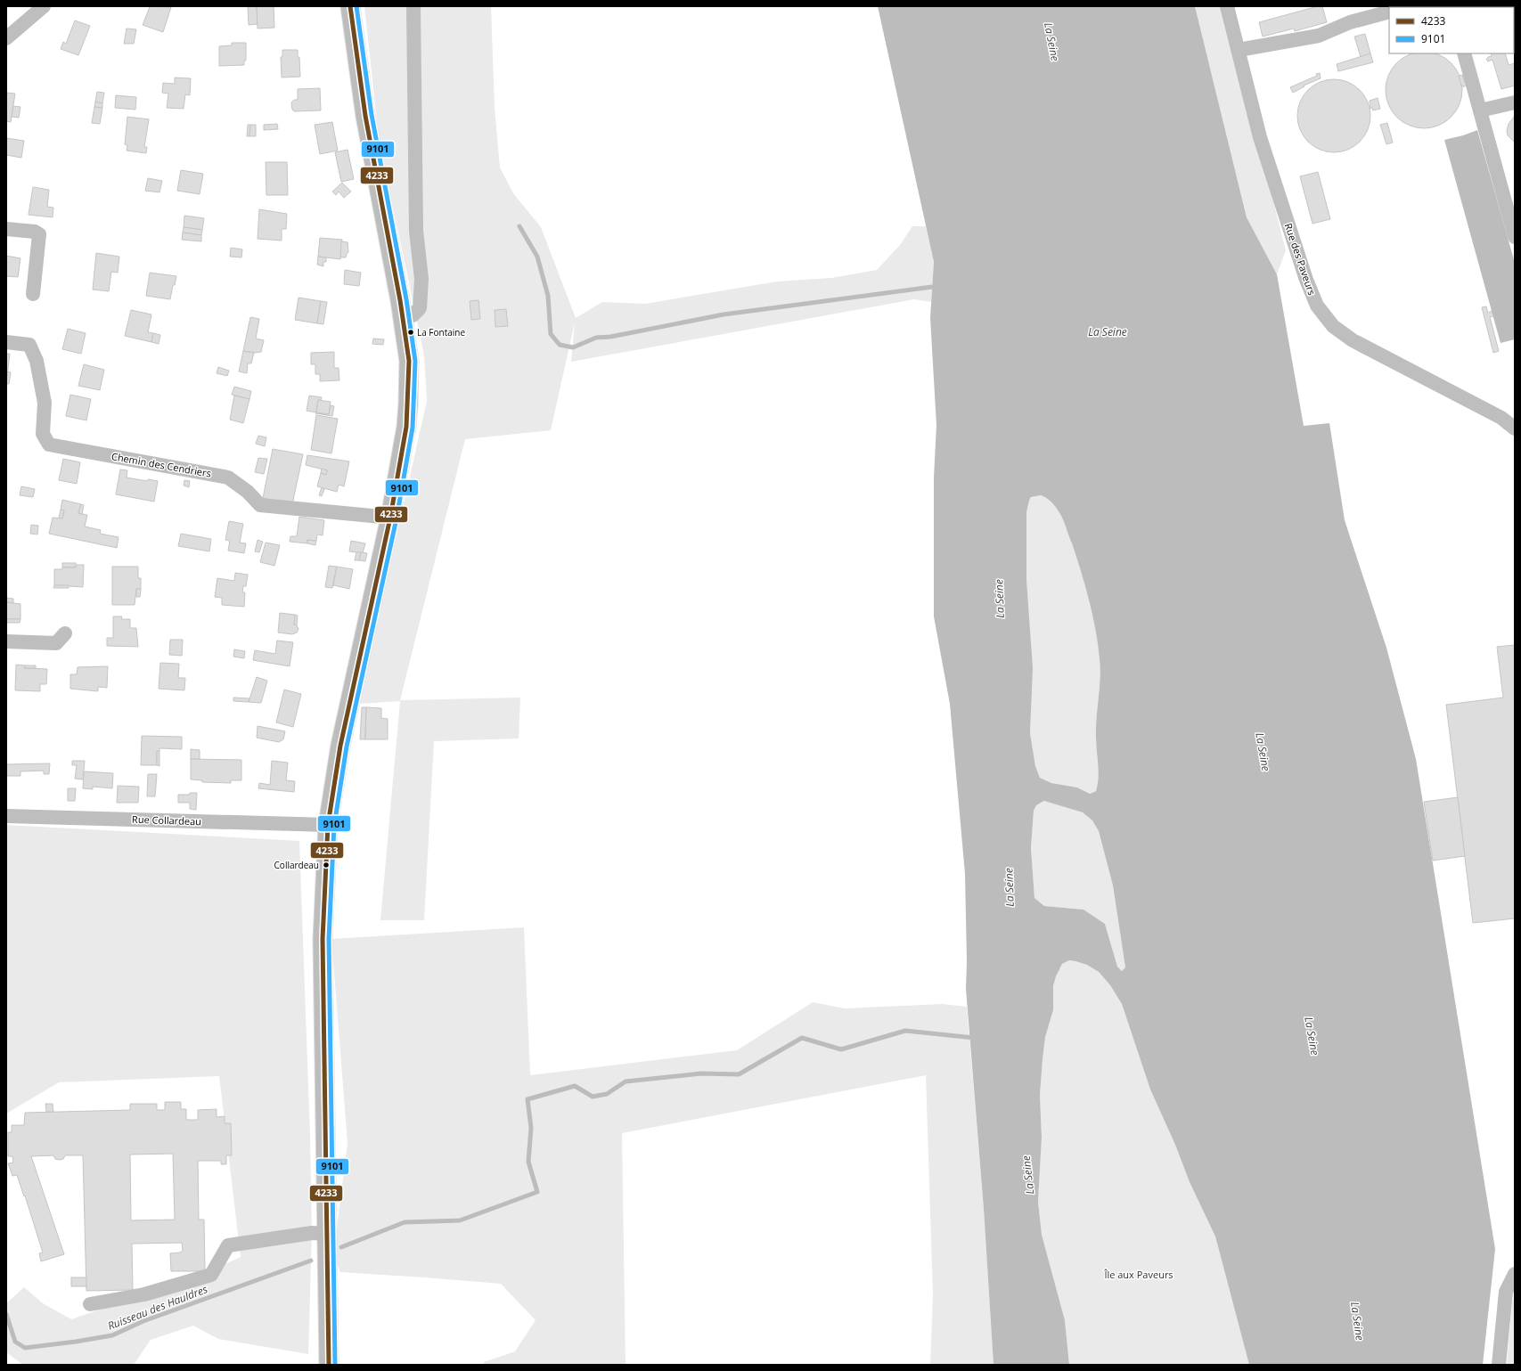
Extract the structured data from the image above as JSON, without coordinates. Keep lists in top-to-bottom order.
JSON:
{
  "streets": {
    "street": ["Rue des Paveurs", "Chemin des Cendriers", "Rue Collardeau"]
  },
  "water": ["La Seine", "Ruisseau des Hauldres"],
  "parks": ["Île aux Paveurs"],
  "places": ["La Fontaine", "Collardeau"],
  "lines": ["transit line 4233", "transit line 9101"],
  "legend": ["4233", "9101"]
}
